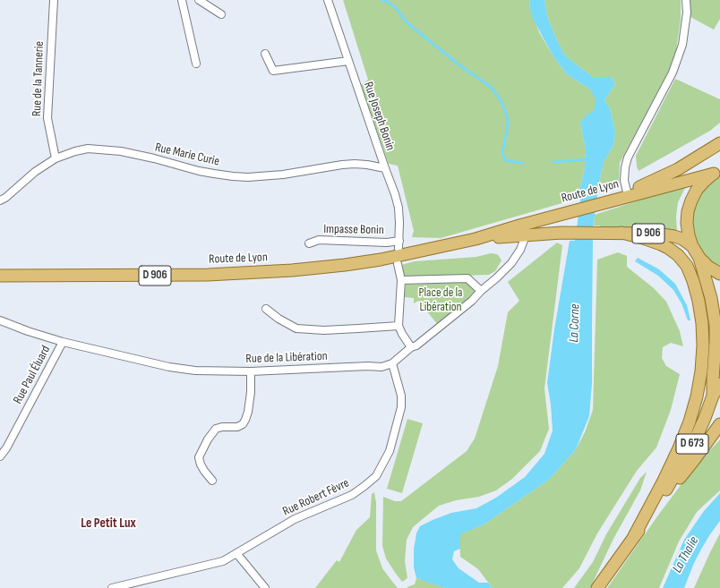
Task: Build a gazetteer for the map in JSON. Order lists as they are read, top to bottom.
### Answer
{
  "streets": {
    "main road": ["Route de Lyon", "D 906", "D 673"],
    "street": [
      "Rue de la Tannerie",
      "Rue Joseph Bonin",
      "Rue Marie Curie",
      "Impasse Bonin",
      "Rue de la Libération",
      "Rue Paul Éluard",
      "Rue Robert Fèvre"
    ]
  },
  "crossings": [
    ["Rue de la Tannerie", "Rue Marie Curie"],
    ["Rue Joseph Bonin", "Rue Marie Curie"],
    ["Rue Joseph Bonin", "Impasse Bonin"],
    ["Route de Lyon", "Rue de la Libération"],
    ["Rue de la Libération", "Rue Paul Éluard"],
    ["Rue de la Libération", "Rue Robert Fèvre"]
  ],
  "districts": ["Le Petit Lux"],
  "water": ["La Corne", "La Thalie"],
  "parks": ["Place de la Libération"]
}
